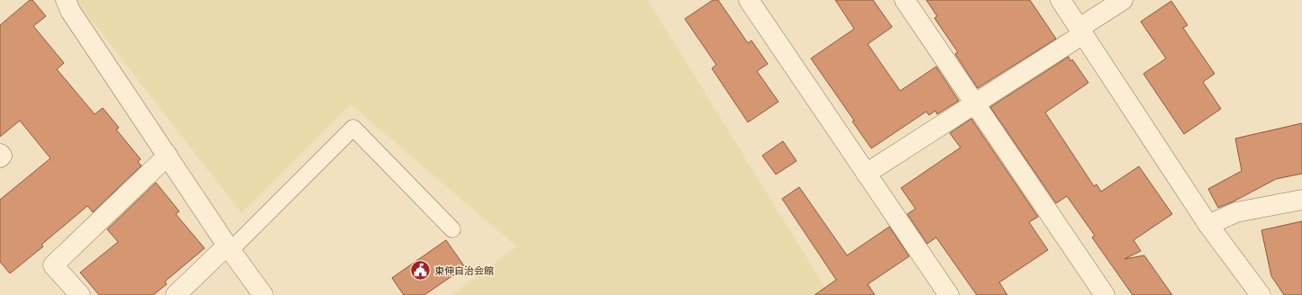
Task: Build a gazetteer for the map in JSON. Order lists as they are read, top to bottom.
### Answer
{
  "places": {
    "public building": ["東伸自治会館"]
  }
}
